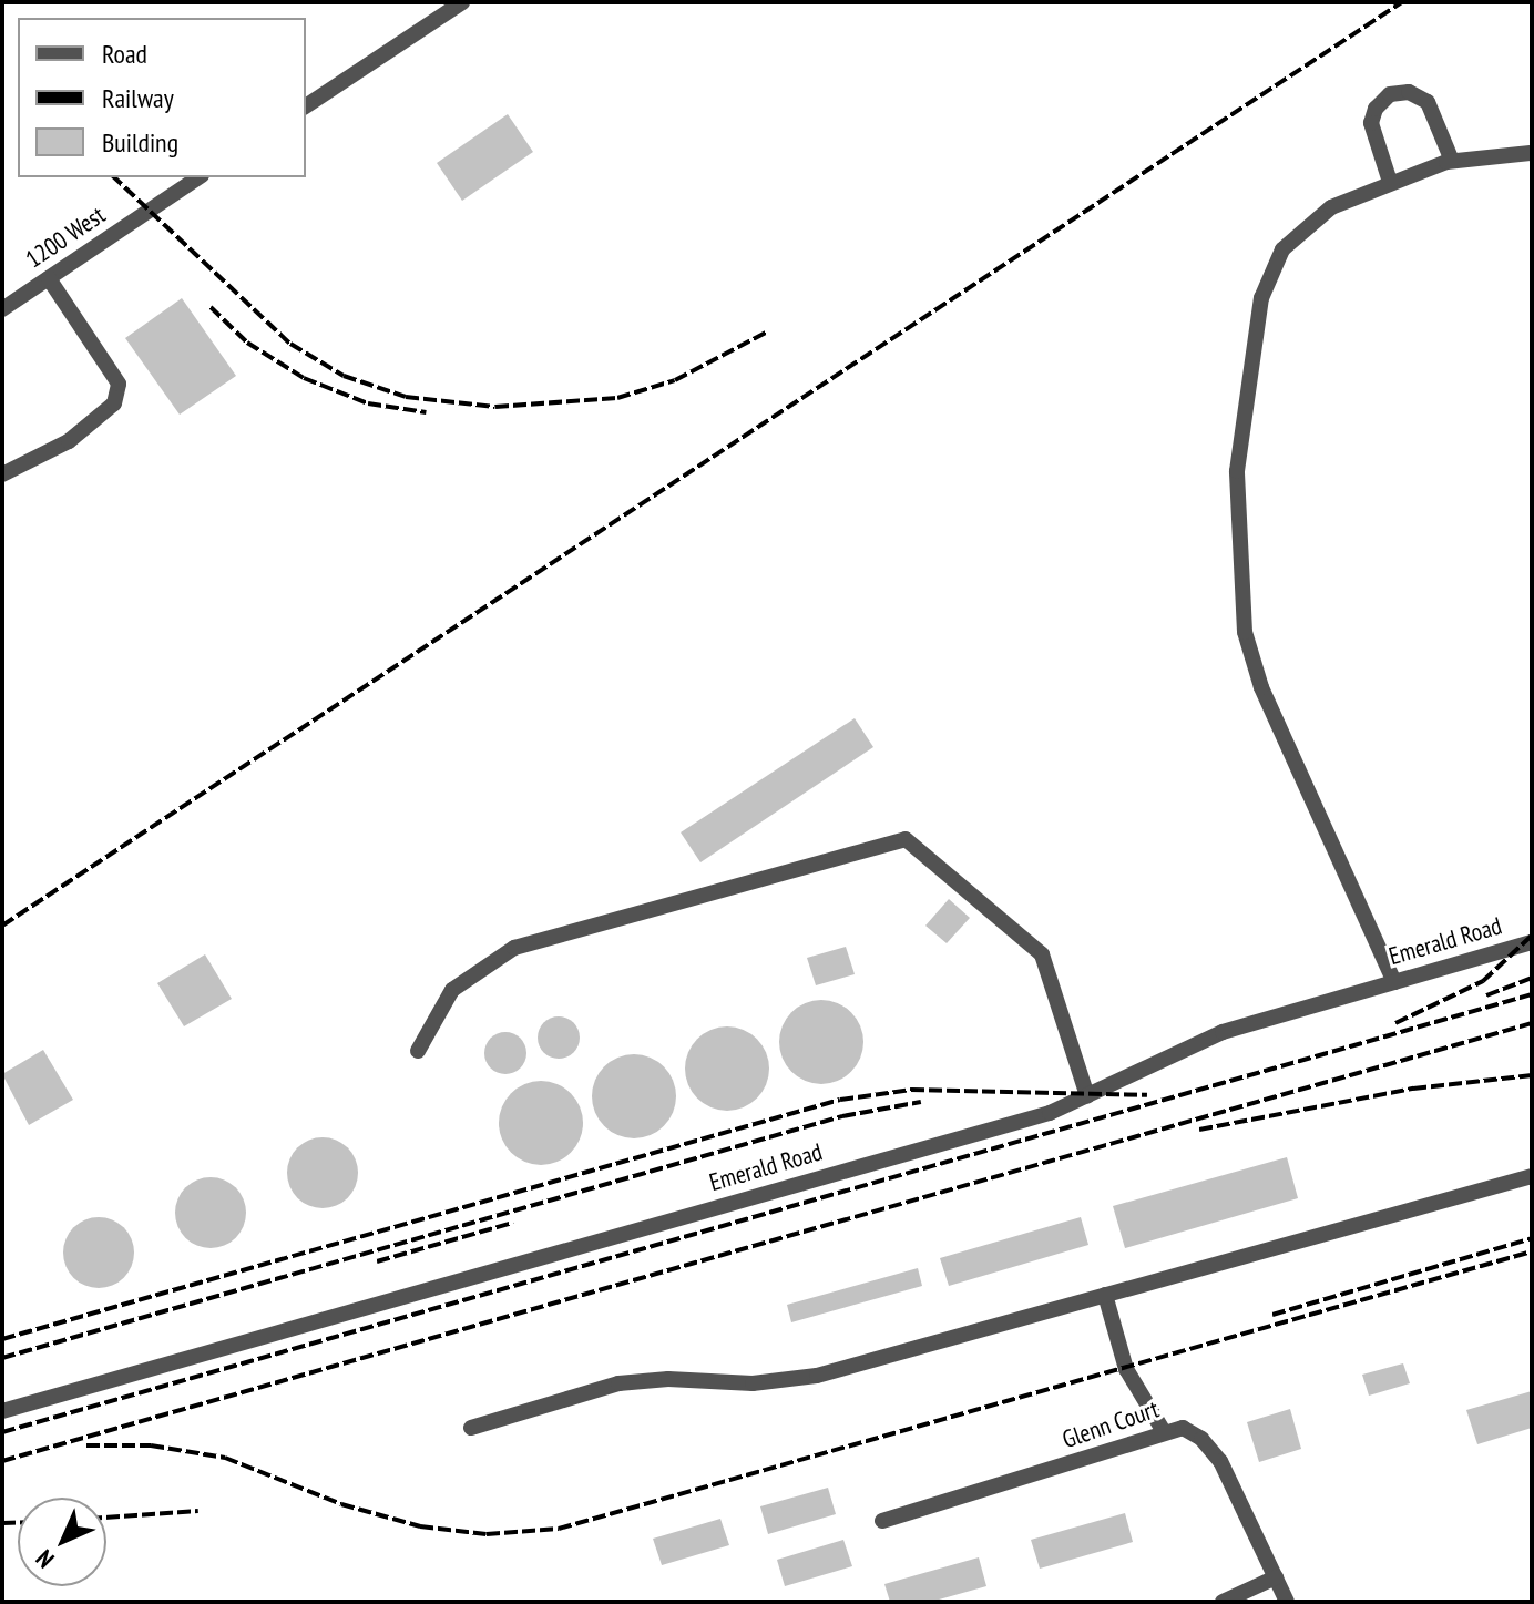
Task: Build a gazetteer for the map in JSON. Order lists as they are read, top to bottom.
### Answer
{
  "streets": {
    "street": ["1200 West", "Emerald Road", "Glenn Court"]
  },
  "legend": ["Road", "Railway", "Building"],
  "north": "bottom left"
}
